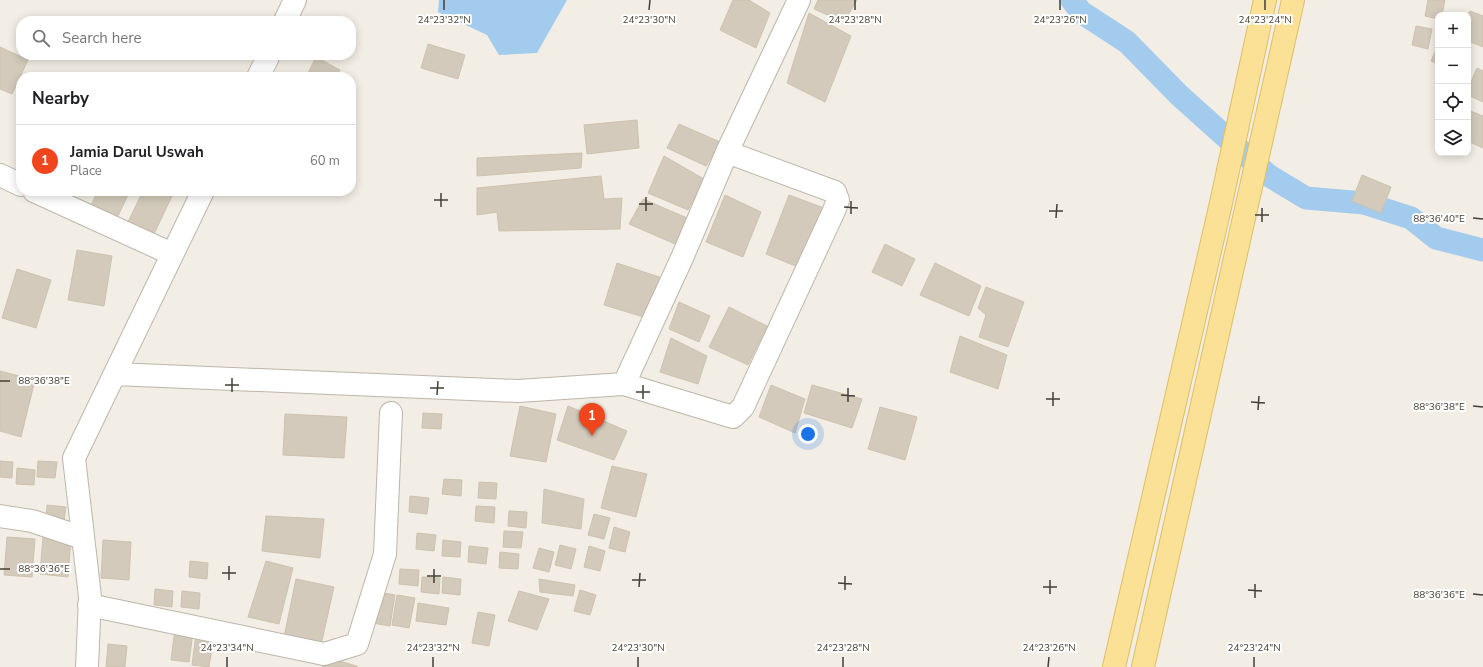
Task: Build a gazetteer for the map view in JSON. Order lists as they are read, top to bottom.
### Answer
{
  "page": {
    "map_buttons": ["+", "−"],
    "search": "Search here",
    "heading": "Nearby",
    "list": [
      {
        "mark": "1",
        "name": "Jamia Darul Uswah",
        "note": "Place",
        "value": "60 m"
      }
    ],
    "pins": "1"
  },
  "coordinates": [
    "24°23'32\"N",
    "24°23'30\"N",
    "24°23'28\"N",
    "24°23'26\"N",
    "24°23'24\"N",
    "88°36'40\"E",
    "88°36'38\"E",
    "88°36'36\"E",
    "24°23'34\"N"
  ]
}
